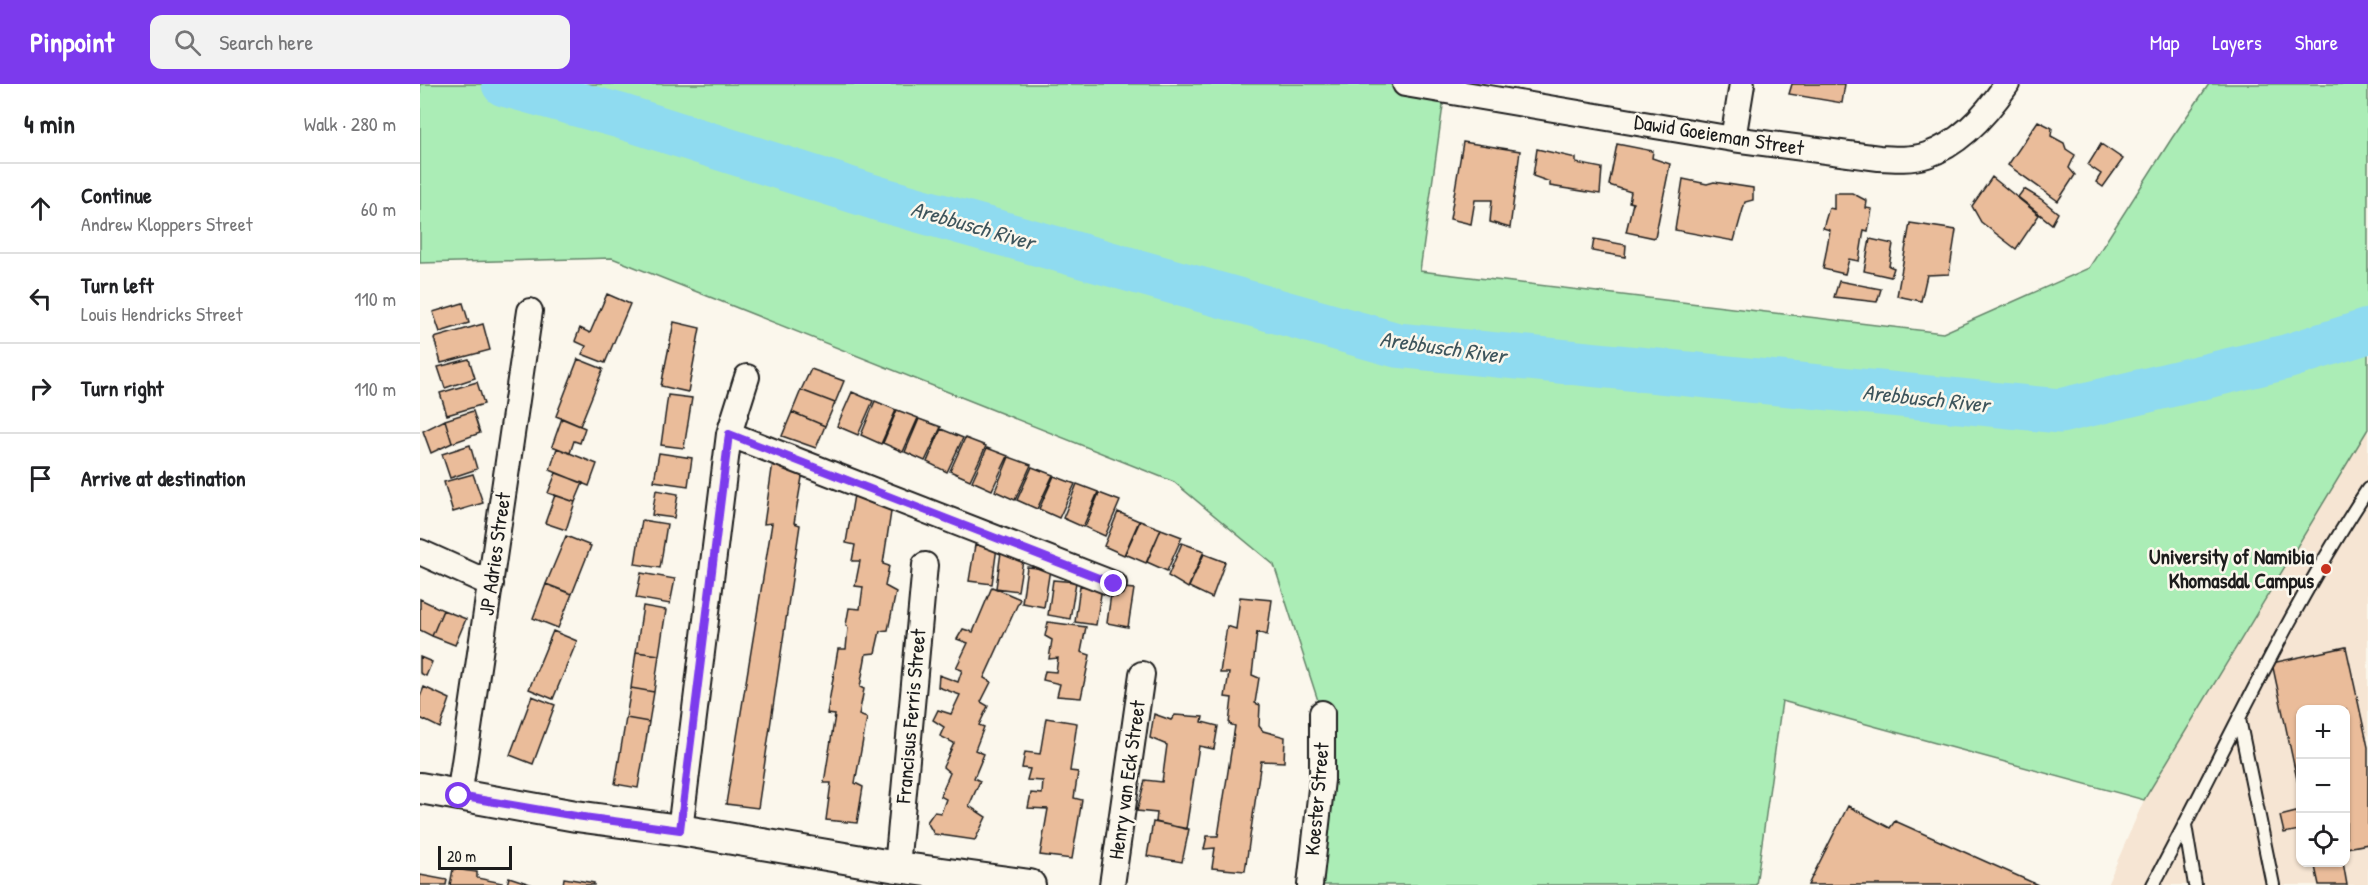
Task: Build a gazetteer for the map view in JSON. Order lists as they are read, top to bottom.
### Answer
{
  "streets": {
    "street": [
      "Dawid Goeieman Street",
      "JP Adries Street",
      "Francisus Ferris Street",
      "Henry van Eck Street",
      "Koester Street"
    ]
  },
  "water": ["Arebbusch River"],
  "places": ["University of Namibia Khomasdal Campus"],
  "scale_bar": "20 m",
  "page": {
    "header": "Pinpoint",
    "search": "Search here",
    "nav": ["Map", "Layers", "Share"],
    "heading": ["4 min", "Walk · 280 m"],
    "list": [
      ["Continue", "Andrew Kloppers Street", "60 m"],
      ["Turn left", "Louis Hendricks Street", "110 m"],
      ["Turn right", "110 m"],
      "Arrive at destination"
    ],
    "map_buttons": ["+", "−"],
    "scale": "20 m"
  }
}
